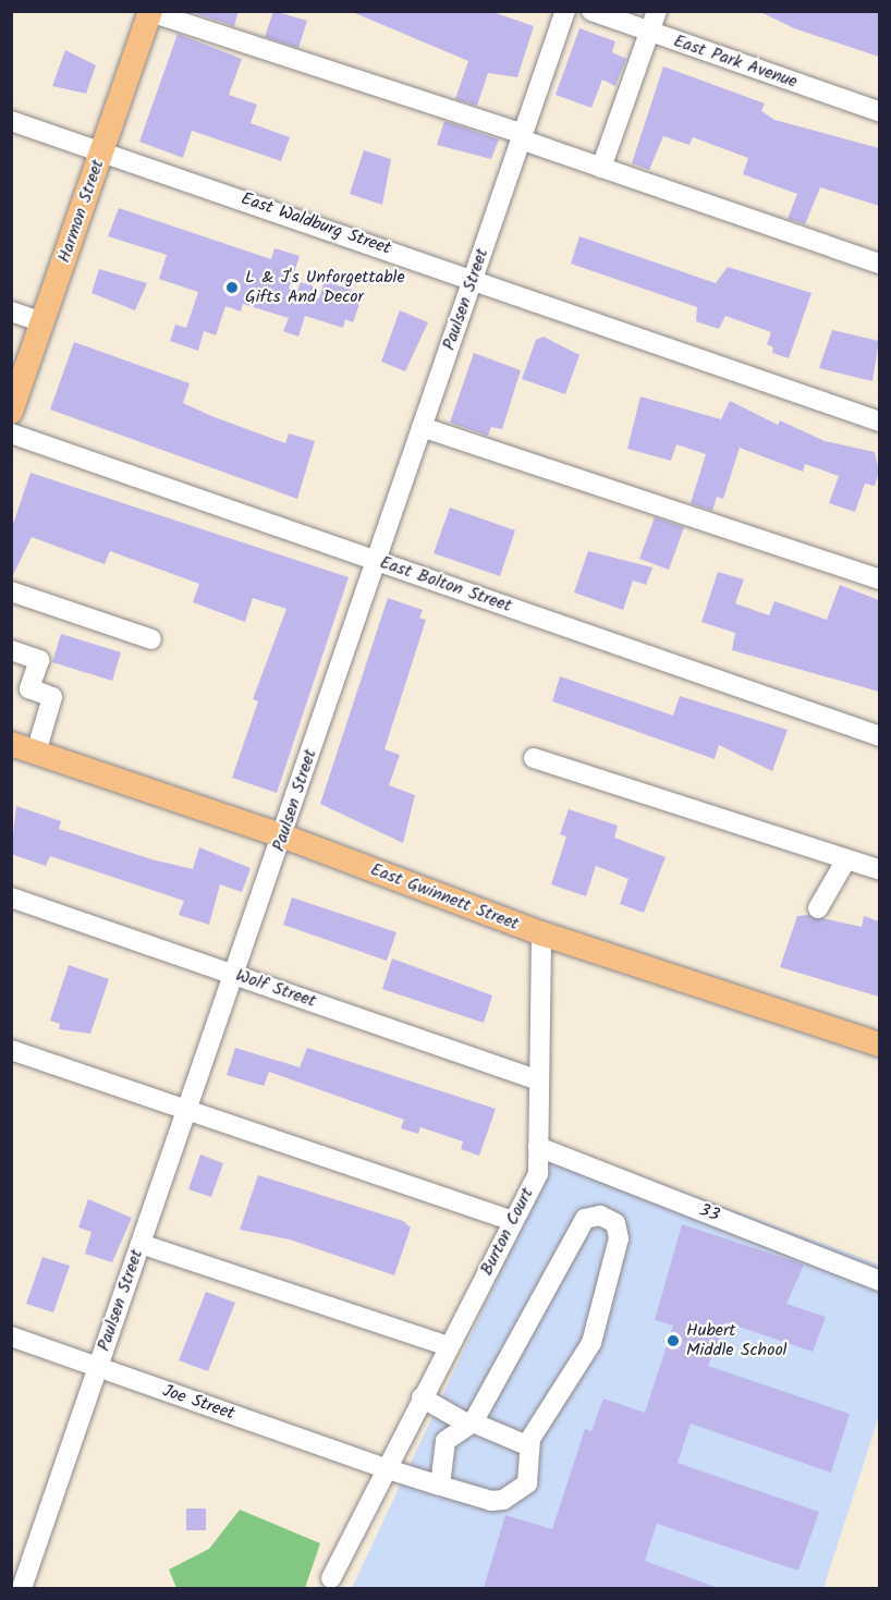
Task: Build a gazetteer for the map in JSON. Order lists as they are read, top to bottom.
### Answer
{
  "streets": {
    "main road": ["Harmon Street", "East Gwinnett Street"],
    "street": [
      "East Park Avenue",
      "East Waldburg Street",
      "Paulsen Street",
      "East Bolton Street",
      "Wolf Street",
      "33",
      "Burton Court",
      "Joe Street"
    ]
  },
  "crossings": [
    ["Harmon Street", "East Waldburg Street"],
    ["East Waldburg Street", "Paulsen Street"],
    ["Paulsen Street", "East Bolton Street"],
    ["Paulsen Street", "East Gwinnett Street"],
    ["Paulsen Street", "Wolf Street"],
    ["Paulsen Street", "Joe Street"],
    ["East Gwinnett Street", "Burton Court"],
    ["Wolf Street", "Burton Court"],
    ["33", "Burton Court"],
    ["Burton Court", "Joe Street"]
  ],
  "places": ["L & J's Unforgettable Gifts And Decor", "Hubert Middle School"]
}
